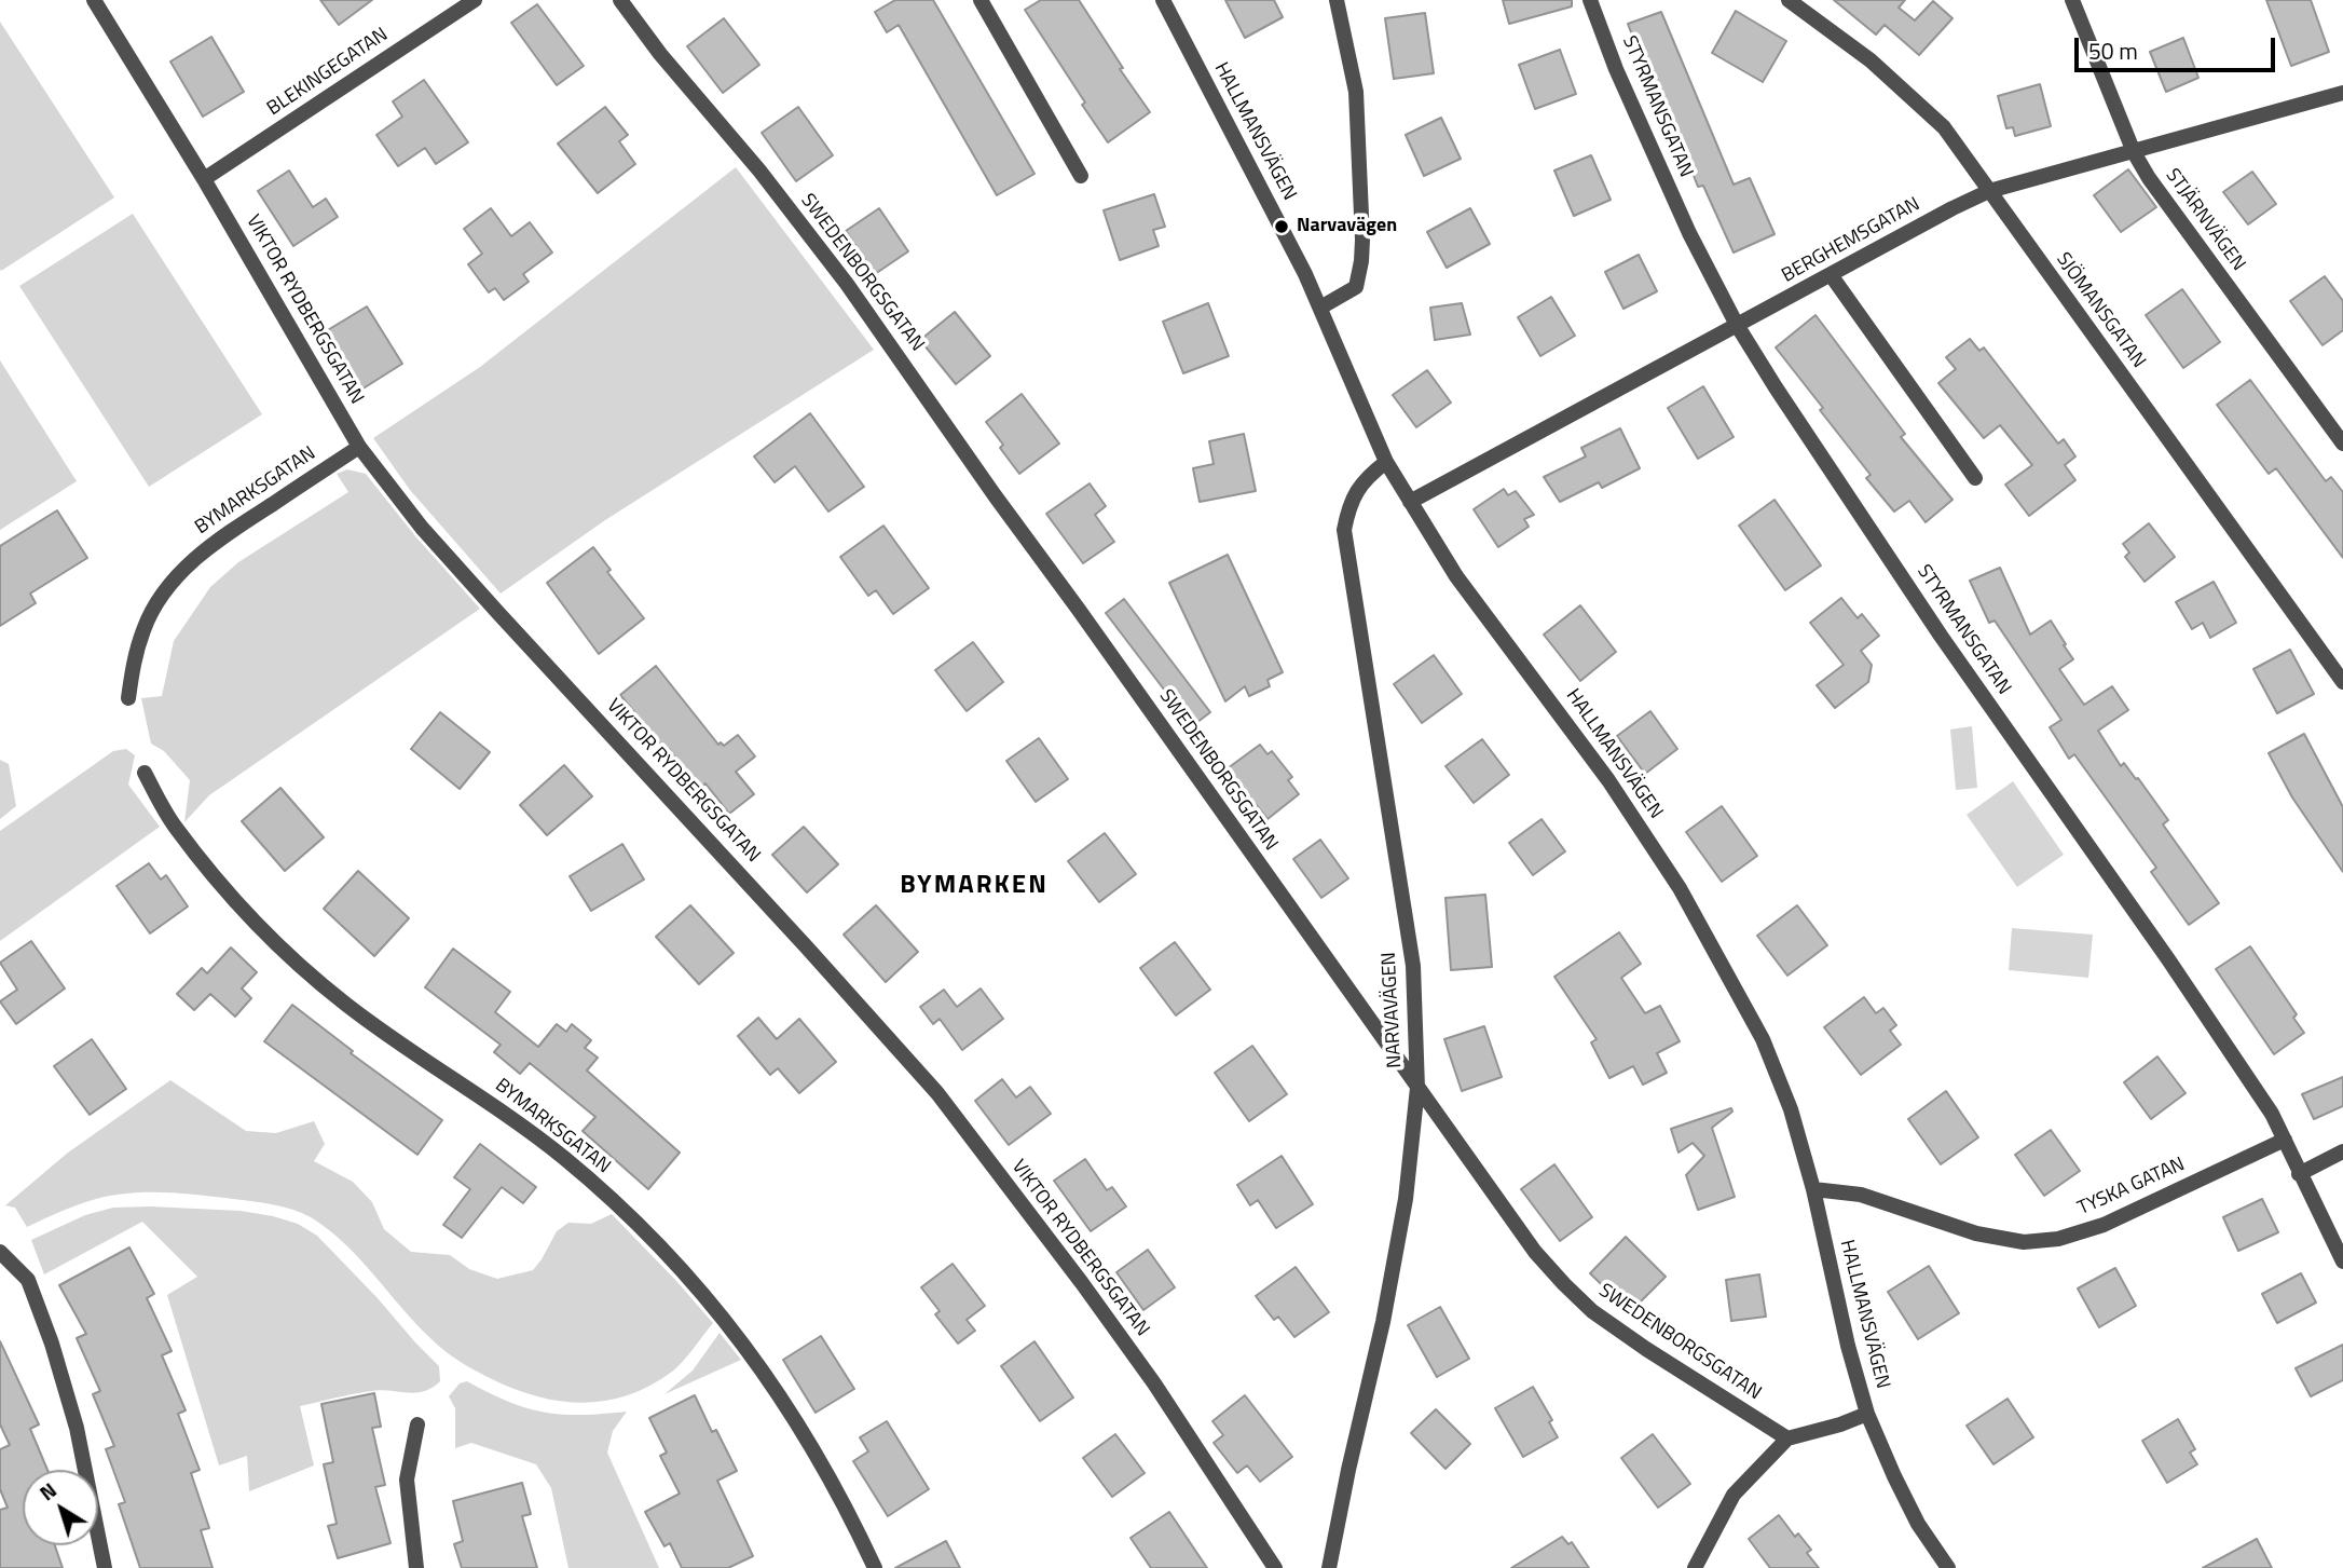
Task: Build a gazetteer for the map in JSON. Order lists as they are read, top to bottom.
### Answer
{
  "streets": {
    "street": [
      "BLEKINGEGATAN",
      "STYRMANSGATAN",
      "HALLMANSVÄGEN",
      "STJÄRNVÄGEN",
      "BERGHEMSGATAN",
      "SWEDENBORGSGATAN",
      "VIKTOR RYDBERGSGATAN",
      "SJÖMANSGATAN",
      "BYMARKSGATAN",
      "NARVAVÄGEN",
      "TYSKA GATAN"
    ]
  },
  "crossings": [
    ["BLEKINGEGATAN", "VIKTOR RYDBERGSGATAN"],
    ["STYRMANSGATAN", "BERGHEMSGATAN"],
    ["STYRMANSGATAN", "TYSKA GATAN"],
    ["HALLMANSVÄGEN", "BERGHEMSGATAN"],
    ["HALLMANSVÄGEN", "NARVAVÄGEN"],
    ["HALLMANSVÄGEN", "TYSKA GATAN"],
    ["STJÄRNVÄGEN", "BERGHEMSGATAN"],
    ["BERGHEMSGATAN", "SJÖMANSGATAN"],
    ["SWEDENBORGSGATAN", "NARVAVÄGEN"],
    ["VIKTOR RYDBERGSGATAN", "BYMARKSGATAN"]
  ],
  "districts": ["BYMARKEN"],
  "places": ["Narvavägen"],
  "scale_bar": "50 m",
  "north": "top left"
}
